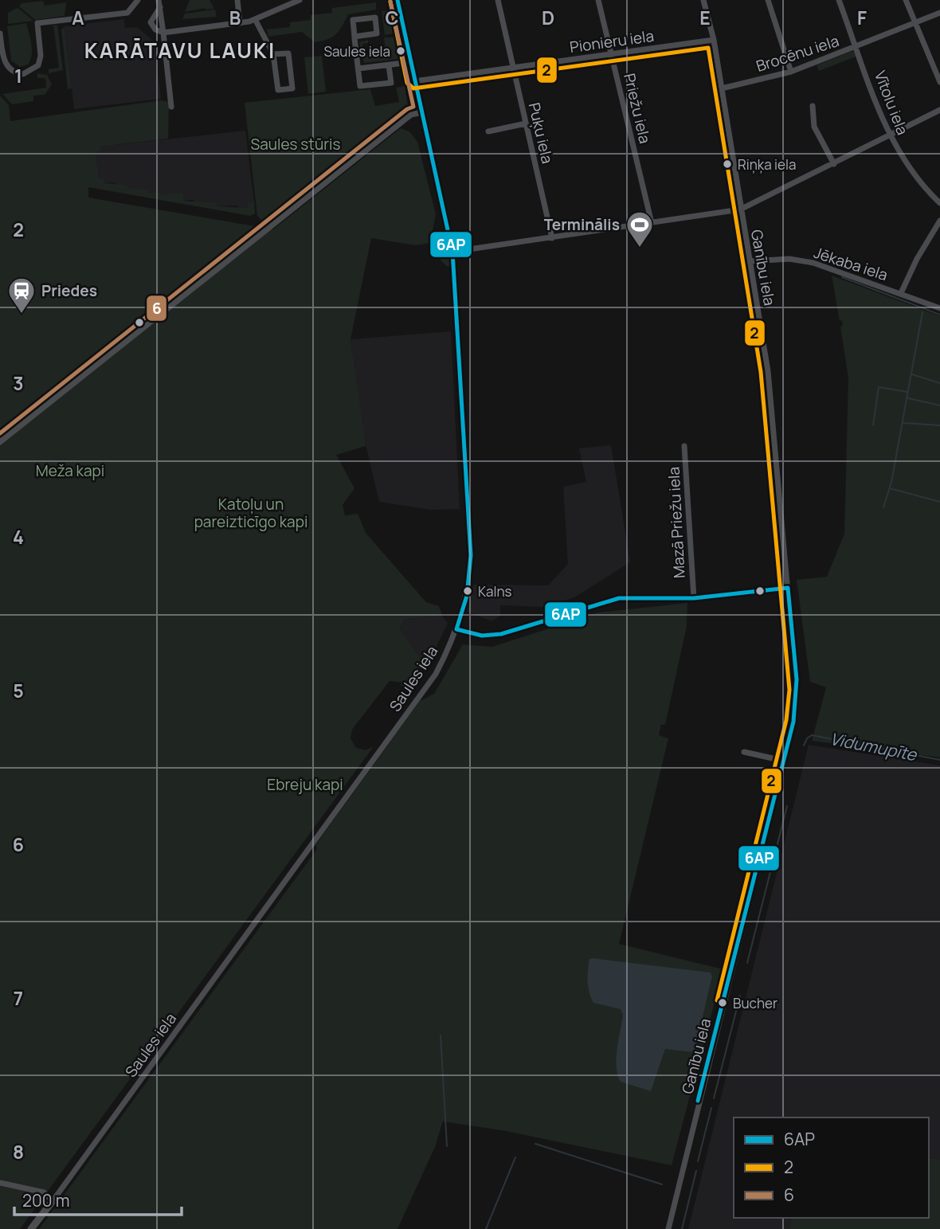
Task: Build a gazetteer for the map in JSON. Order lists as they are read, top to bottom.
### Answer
{
  "streets": {
    "street": [
      "Pionieru iela",
      "Brocēnu iela",
      "Vītolu iela",
      "Priežu iela",
      "Puķu iela",
      "Jēkaba iela",
      "Ganību iela",
      "Mazā Priežu iela",
      "Saules iela"
    ]
  },
  "crossings": [
    ["Pionieru iela", "Priežu iela"],
    ["Pionieru iela", "Puķu iela"],
    ["Pionieru iela", "Ganību iela"],
    ["Pionieru iela", "Saules iela"],
    ["Brocēnu iela", "Vītolu iela"],
    ["Brocēnu iela", "Ganību iela"],
    ["Jēkaba iela", "Ganību iela"]
  ],
  "districts": ["KARĀTAVU LAUKI"],
  "water": ["Vidumupīte"],
  "parks": [
    "Saules stūris",
    "Meža kapi",
    "Katoļu un pareizticīgo kapi",
    "Ebreju kapi"
  ],
  "places": {
    "other": [
      "Saules iela",
      "Riņķa iela",
      "Kalns",
      "Bucher"
    ],
    "sports": ["Terminālis"],
    "station": ["Priedes"]
  },
  "lines": ["transit line 6AP", "transit line 2", "transit line 6"],
  "legend": ["6AP", "2", "6"],
  "scale_bar": "200 m",
  "grid": {
    "columns": [
      "A",
      "B",
      "C",
      "D",
      "E",
      "F"
    ],
    "rows": [
      "1",
      "2",
      "3",
      "4",
      "5",
      "6",
      "7",
      "8"
    ]
  }
}
